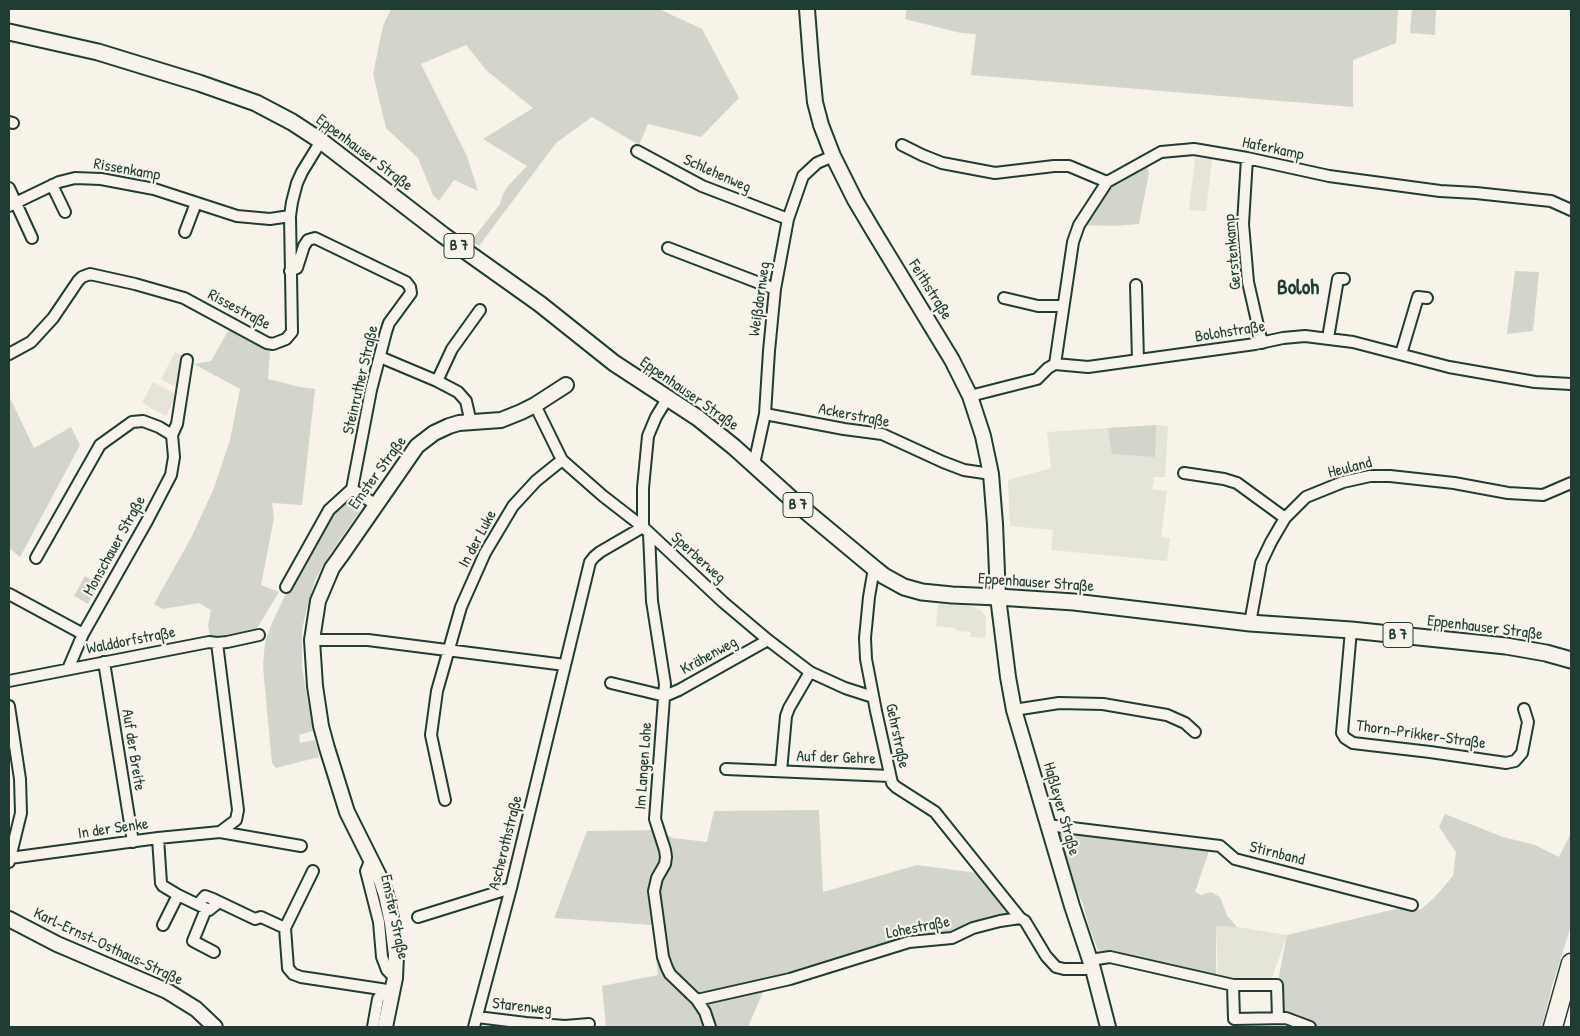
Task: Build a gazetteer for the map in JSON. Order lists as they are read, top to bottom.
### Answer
{
  "streets": {
    "main road": [
      "Eppenhauser Straße",
      "B 7",
      "Feithstraße",
      "Emster Straße",
      "Haßleyer Straße",
      "Karl-Ernst-Osthaus-Straße"
    ],
    "street": [
      "Haferkamp",
      "Rissenkamp",
      "Schlehenweg",
      "Gerstenkamp",
      "Weißdornweg",
      "Rissestraße",
      "Bolohstraße",
      "Steinruther Straße",
      "Ackerstraße",
      "Heuland",
      "In der Luke",
      "Monschauer Straße",
      "Sperberweg",
      "Walddorfstraße",
      "Krähenweg",
      "Thorn-Prikker-Straße",
      "Gehrstraße",
      "Auf der Breite",
      "Auf der Gehre",
      "Im Langen Lohe",
      "In der Senke",
      "Ascherothstraße",
      "Stirnband",
      "Lohestraße",
      "Starenweg"
    ]
  },
  "crossings": [
    ["Haferkamp", "Gerstenkamp"],
    ["Haferkamp", "Bolohstraße"],
    ["Eppenhauser Straße", "Feithstraße"],
    ["Eppenhauser Straße", "Weißdornweg"],
    ["Eppenhauser Straße", "Rissestraße"],
    ["Eppenhauser Straße", "Heuland"],
    ["Eppenhauser Straße", "Thorn-Prikker-Straße"],
    ["Eppenhauser Straße", "Gehrstraße"],
    ["Eppenhauser Straße", "Haßleyer Straße"],
    ["Rissenkamp", "Rissestraße"],
    ["Schlehenweg", "Weißdornweg"],
    ["Gerstenkamp", "Bolohstraße"],
    ["Feithstraße", "Weißdornweg"],
    ["Feithstraße", "Ackerstraße"],
    ["Feithstraße", "Haßleyer Straße"],
    ["Weißdornweg", "Ackerstraße"],
    ["Rissestraße", "Steinruther Straße"],
    ["Emster Straße", "Sperberweg"],
    ["In der Luke", "Sperberweg"],
    ["Monschauer Straße", "Walddorfstraße"],
    ["Sperberweg", "Krähenweg"],
    ["Sperberweg", "Gehrstraße"],
    ["Sperberweg", "Auf der Gehre"],
    ["Sperberweg", "Im Langen Lohe"],
    ["Sperberweg", "Ascherothstraße"],
    ["Walddorfstraße", "Auf der Breite"],
    ["Krähenweg", "Im Langen Lohe"],
    ["Gehrstraße", "Auf der Gehre"],
    ["Gehrstraße", "Lohestraße"],
    ["Auf der Breite", "In der Senke"],
    ["Im Langen Lohe", "Ascherothstraße"],
    ["Im Langen Lohe", "Lohestraße"],
    ["Haßleyer Straße", "Stirnband"],
    ["Ascherothstraße", "Starenweg"]
  ],
  "districts": ["Boloh"]
}
